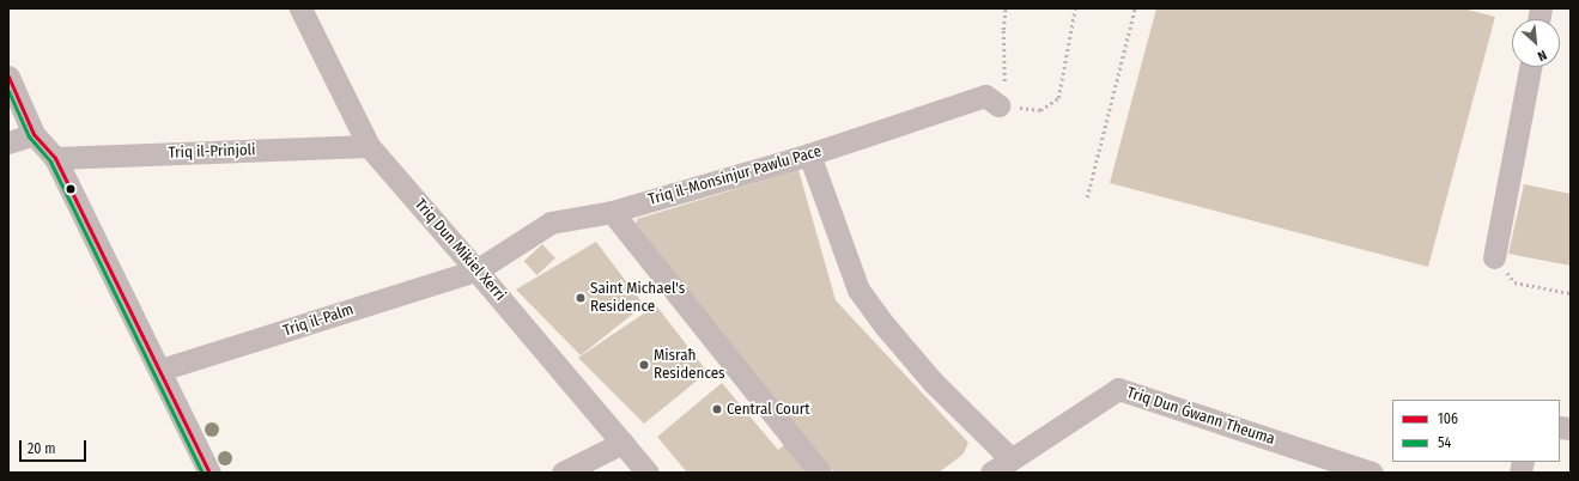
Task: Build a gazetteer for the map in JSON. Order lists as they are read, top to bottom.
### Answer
{
  "streets": {
    "street": [
      "Triq il-Prinjoli",
      "Triq il-Monsinjur Pawlu Pace",
      "Triq Dun Mikiel Xerri",
      "Triq il-Palm",
      "Triq Dun Ġwann Theuma"
    ]
  },
  "crossings": [
    ["Triq il-Prinjoli", "Triq Dun Mikiel Xerri"],
    ["Triq il-Monsinjur Pawlu Pace", "Triq Dun Mikiel Xerri"],
    ["Triq il-Monsinjur Pawlu Pace", "Triq il-Palm"],
    ["Triq Dun Mikiel Xerri", "Triq il-Palm"]
  ],
  "places": ["Saint Michael's Residence", "Misraħ Residences", "Central Court"],
  "lines": ["transit line 106", "transit line 54"],
  "legend": ["106", "54"],
  "scale_bar": "20 m",
  "north": "bottom right"
}
